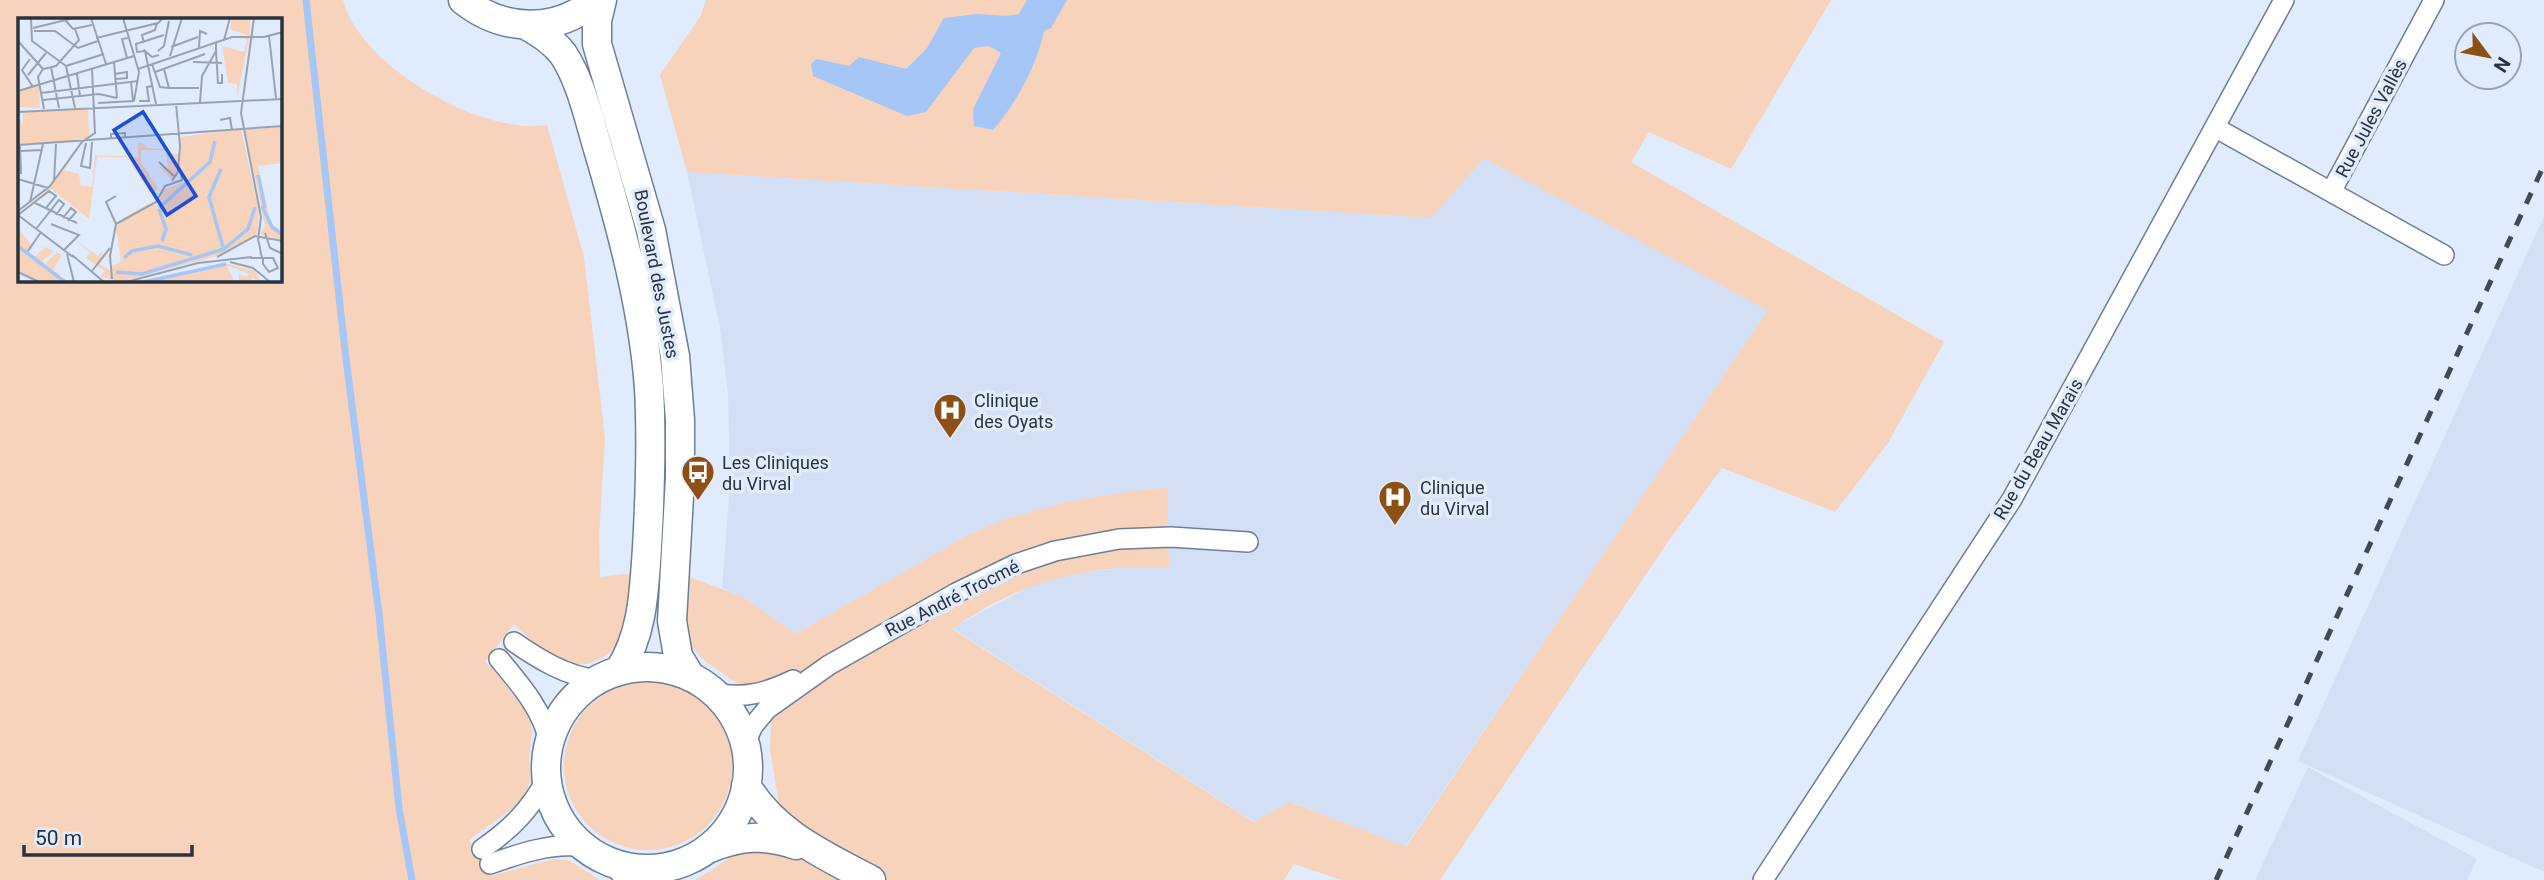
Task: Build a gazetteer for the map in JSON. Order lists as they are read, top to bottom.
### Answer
{
  "streets": {
    "street": [
      "Rue Jules Vallès",
      "Boulevard des Justes",
      "Rue du Beau Marais",
      "Rue André Trocmé"
    ]
  },
  "crossings": [
    ["Rue Jules Vallès", "Rue du Beau Marais"],
    ["Boulevard des Justes", "Rue André Trocmé"]
  ],
  "places": {
    "hospital": ["Clinique des Oyats", "Clinique du Virval"],
    "bus stop": ["Les Cliniques du Virval"]
  },
  "scale_bar": "50 m",
  "north": "bottom right"
}
